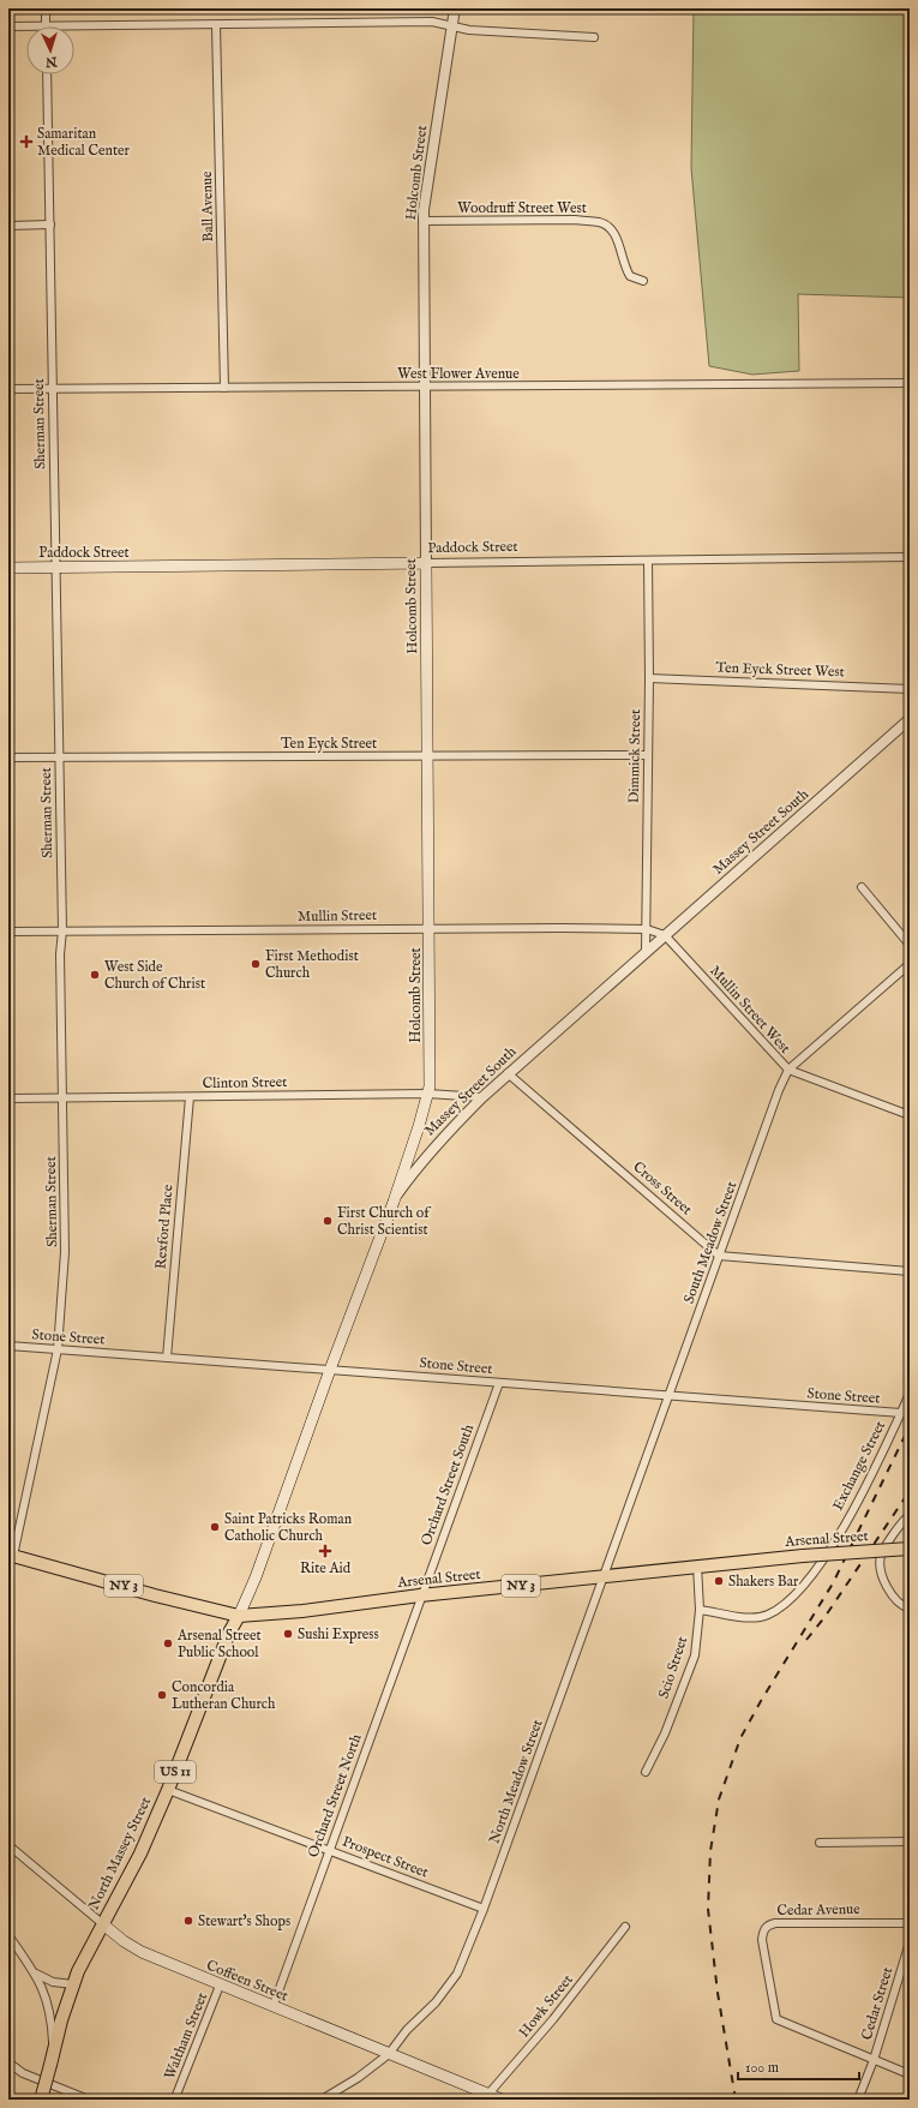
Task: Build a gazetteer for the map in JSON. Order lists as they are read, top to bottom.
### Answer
{
  "streets": {
    "main road": [
      "Holcomb Street",
      "Paddock Street",
      "Massey Street South",
      "Arsenal Street",
      "NY 3",
      "US 11",
      "North Massey Street",
      "Coffeen Street"
    ],
    "street": [
      "Ball Avenue",
      "Woodruff Street West",
      "West Flower Avenue",
      "Sherman Street",
      "Ten Eyck Street West",
      "Ten Eyck Street",
      "Dimmick Street",
      "Mullin Street",
      "Mullin Street West",
      "Clinton Street",
      "Cross Street",
      "Rexford Place",
      "South Meadow Street",
      "Stone Street",
      "Exchange Street",
      "Orchard Street South",
      "Scio Street",
      "North Meadow Street",
      "Orchard Street North",
      "Prospect Street",
      "Cedar Avenue",
      "Cedar Street",
      "Howk Street",
      "Waltham Street"
    ]
  },
  "crossings": [
    ["Holcomb Street", "Woodruff Street West"],
    ["Holcomb Street", "West Flower Avenue"],
    ["Holcomb Street", "Paddock Street"],
    ["Holcomb Street", "Ten Eyck Street"],
    ["Holcomb Street", "Massey Street South"],
    ["Holcomb Street", "Mullin Street"],
    ["Holcomb Street", "Clinton Street"],
    ["Ball Avenue", "West Flower Avenue"],
    ["West Flower Avenue", "Sherman Street"],
    ["Sherman Street", "Paddock Street"],
    ["Sherman Street", "Ten Eyck Street"],
    ["Sherman Street", "Mullin Street"],
    ["Sherman Street", "Clinton Street"],
    ["Sherman Street", "Stone Street"],
    ["Sherman Street", "Arsenal Street"],
    ["Paddock Street", "Dimmick Street"],
    ["Ten Eyck Street West", "Dimmick Street"],
    ["Ten Eyck Street", "Dimmick Street"],
    ["Dimmick Street", "Massey Street South"],
    ["Dimmick Street", "Mullin Street"],
    ["Massey Street South", "Mullin Street"],
    ["Massey Street South", "Mullin Street West"],
    ["Massey Street South", "Clinton Street"],
    ["Massey Street South", "Cross Street"],
    ["Massey Street South", "Stone Street"],
    ["Massey Street South", "Arsenal Street"],
    ["Massey Street South", "North Massey Street"],
    ["Mullin Street", "Mullin Street West"],
    ["Mullin Street West", "South Meadow Street"],
    ["Clinton Street", "Rexford Place"],
    ["Cross Street", "South Meadow Street"],
    ["Rexford Place", "Stone Street"],
    ["South Meadow Street", "Stone Street"],
    ["South Meadow Street", "Arsenal Street"],
    ["South Meadow Street", "North Meadow Street"],
    ["Stone Street", "Exchange Street"],
    ["Stone Street", "Orchard Street South"],
    ["Exchange Street", "Scio Street"],
    ["Orchard Street South", "Arsenal Street"],
    ["Orchard Street South", "Orchard Street North"],
    ["Arsenal Street", "Scio Street"],
    ["Arsenal Street", "North Meadow Street"],
    ["Arsenal Street", "Orchard Street North"],
    ["Arsenal Street", "North Massey Street"],
    ["US 11", "North Massey Street"],
    ["North Meadow Street", "Prospect Street"],
    ["North Meadow Street", "Coffeen Street"],
    ["Orchard Street North", "Prospect Street"],
    ["Orchard Street North", "Coffeen Street"],
    ["North Massey Street", "Prospect Street"],
    ["North Massey Street", "Coffeen Street"],
    ["Cedar Avenue", "Cedar Street"],
    ["Coffeen Street", "Howk Street"],
    ["Coffeen Street", "Waltham Street"]
  ],
  "places": {
    "health": ["Samaritan Medical Center", "Rite Aid"],
    "other": [
      "First Methodist Church",
      "West Side Church of Christ",
      "First Church of Christ Scientist",
      "Saint Patricks Roman Catholic Church",
      "Shakers Bar",
      "Sushi Express",
      "Arsenal Street Public School",
      "Concordia Lutheran Church",
      "Stewart's Shops"
    ]
  },
  "scale_bar": "100 m",
  "north": "bottom"
}
